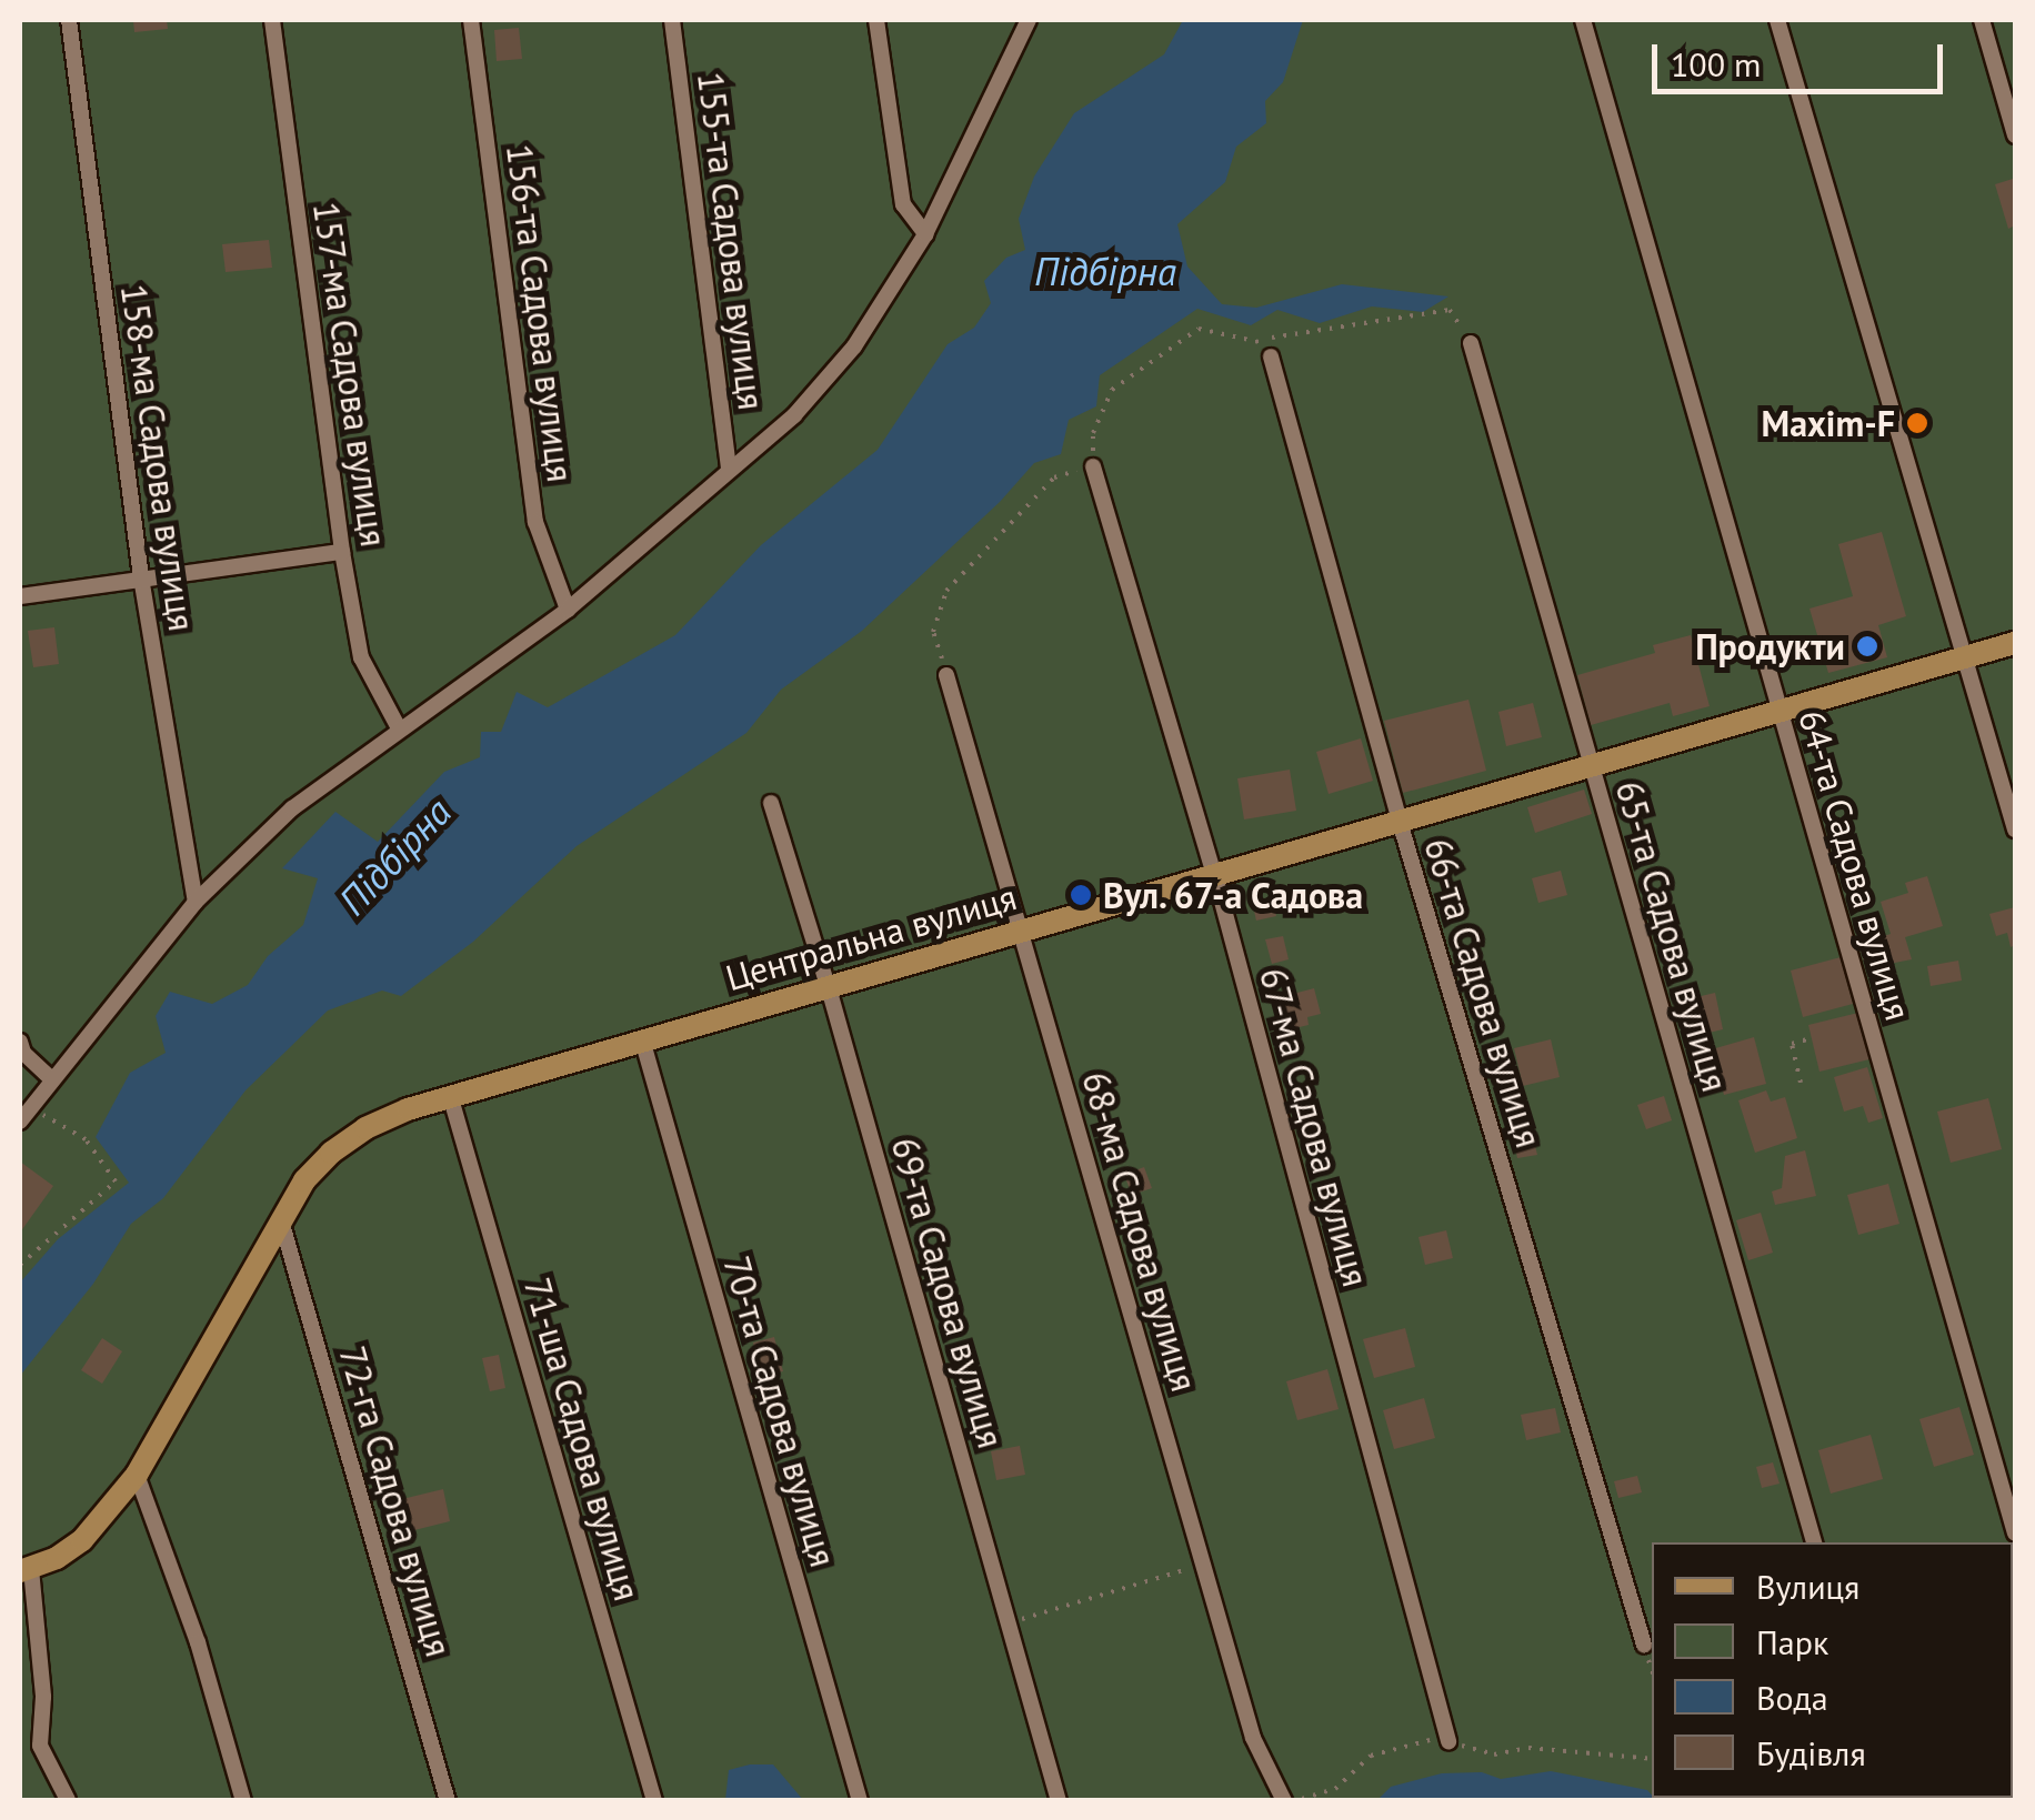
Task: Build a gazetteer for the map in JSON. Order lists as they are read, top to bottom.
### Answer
{
  "streets": {
    "street": [
      "155-та Садова вулиця",
      "156-та Садова вулиця",
      "157-ма Садова вулиця",
      "158-ма Садова вулиця",
      "64-та Садова вулиця",
      "65-та Садова вулиця",
      "Центральна вулиця",
      "66-та Садова вулиця",
      "67-ма Садова вулиця",
      "68-ма Садова вулиця",
      "69-та Садова вулиця",
      "70-та Садова вулиця",
      "71-ша Садова вулиця",
      "72-га Садова вулиця"
    ]
  },
  "crossings": [
    ["64-та Садова вулиця", "Центральна вулиця"],
    ["65-та Садова вулиця", "Центральна вулиця"],
    ["Центральна вулиця", "66-та Садова вулиця"],
    ["Центральна вулиця", "67-ма Садова вулиця"],
    ["Центральна вулиця", "68-ма Садова вулиця"],
    ["Центральна вулиця", "69-та Садова вулиця"],
    ["Центральна вулиця", "70-та Садова вулиця"],
    ["Центральна вулиця", "71-ша Садова вулиця"],
    ["Центральна вулиця", "72-га Садова вулиця"]
  ],
  "water": ["Підбірна"],
  "places": ["Maxim-F", "Продукти", "Вул. 67-а Садова"],
  "legend": [
    "Вулиця",
    "Парк",
    "Вода",
    "Будівля"
  ],
  "scale_bar": "100 m"
}
